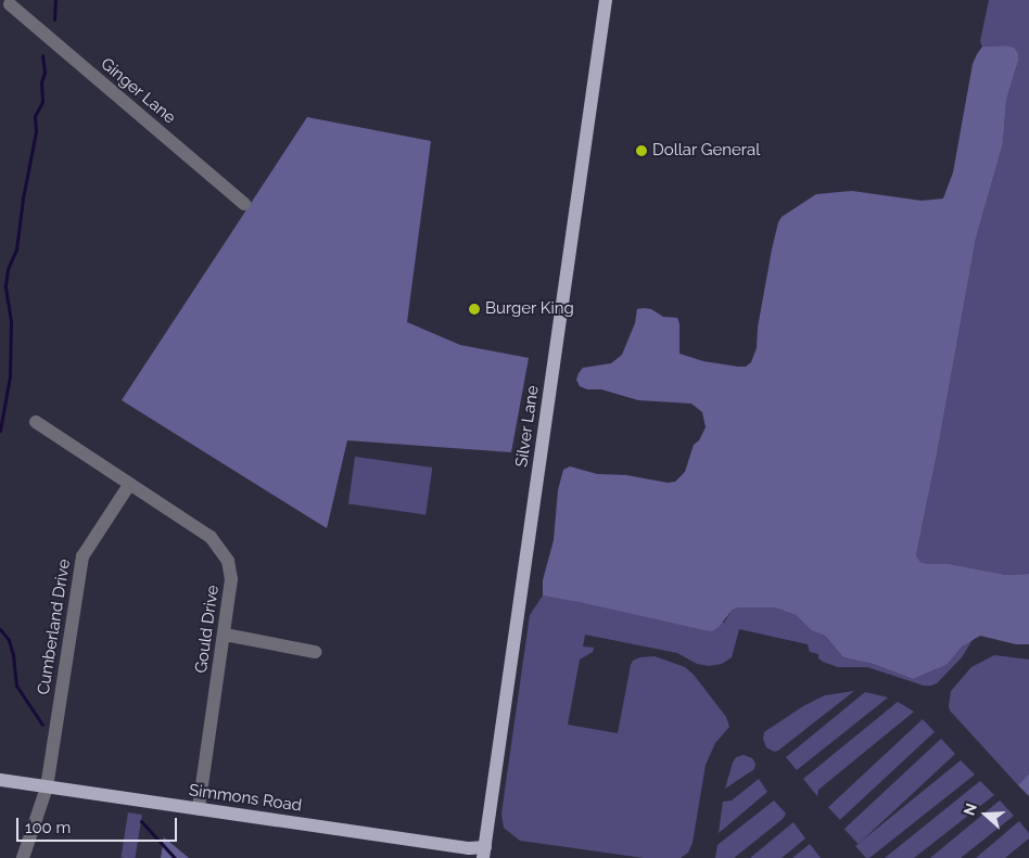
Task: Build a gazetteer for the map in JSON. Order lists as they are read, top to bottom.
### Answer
{
  "streets": {
    "main road": ["Silver Lane", "Simmons Road"],
    "street": ["Ginger Lane", "Cumberland Drive", "Gould Drive"]
  },
  "crossings": [
    ["Silver Lane", "Simmons Road"],
    ["Cumberland Drive", "Gould Drive"],
    ["Cumberland Drive", "Simmons Road"],
    ["Gould Drive", "Simmons Road"]
  ],
  "places": ["Dollar General", "Burger King"],
  "scale_bar": "100 m",
  "north": "left"
}
